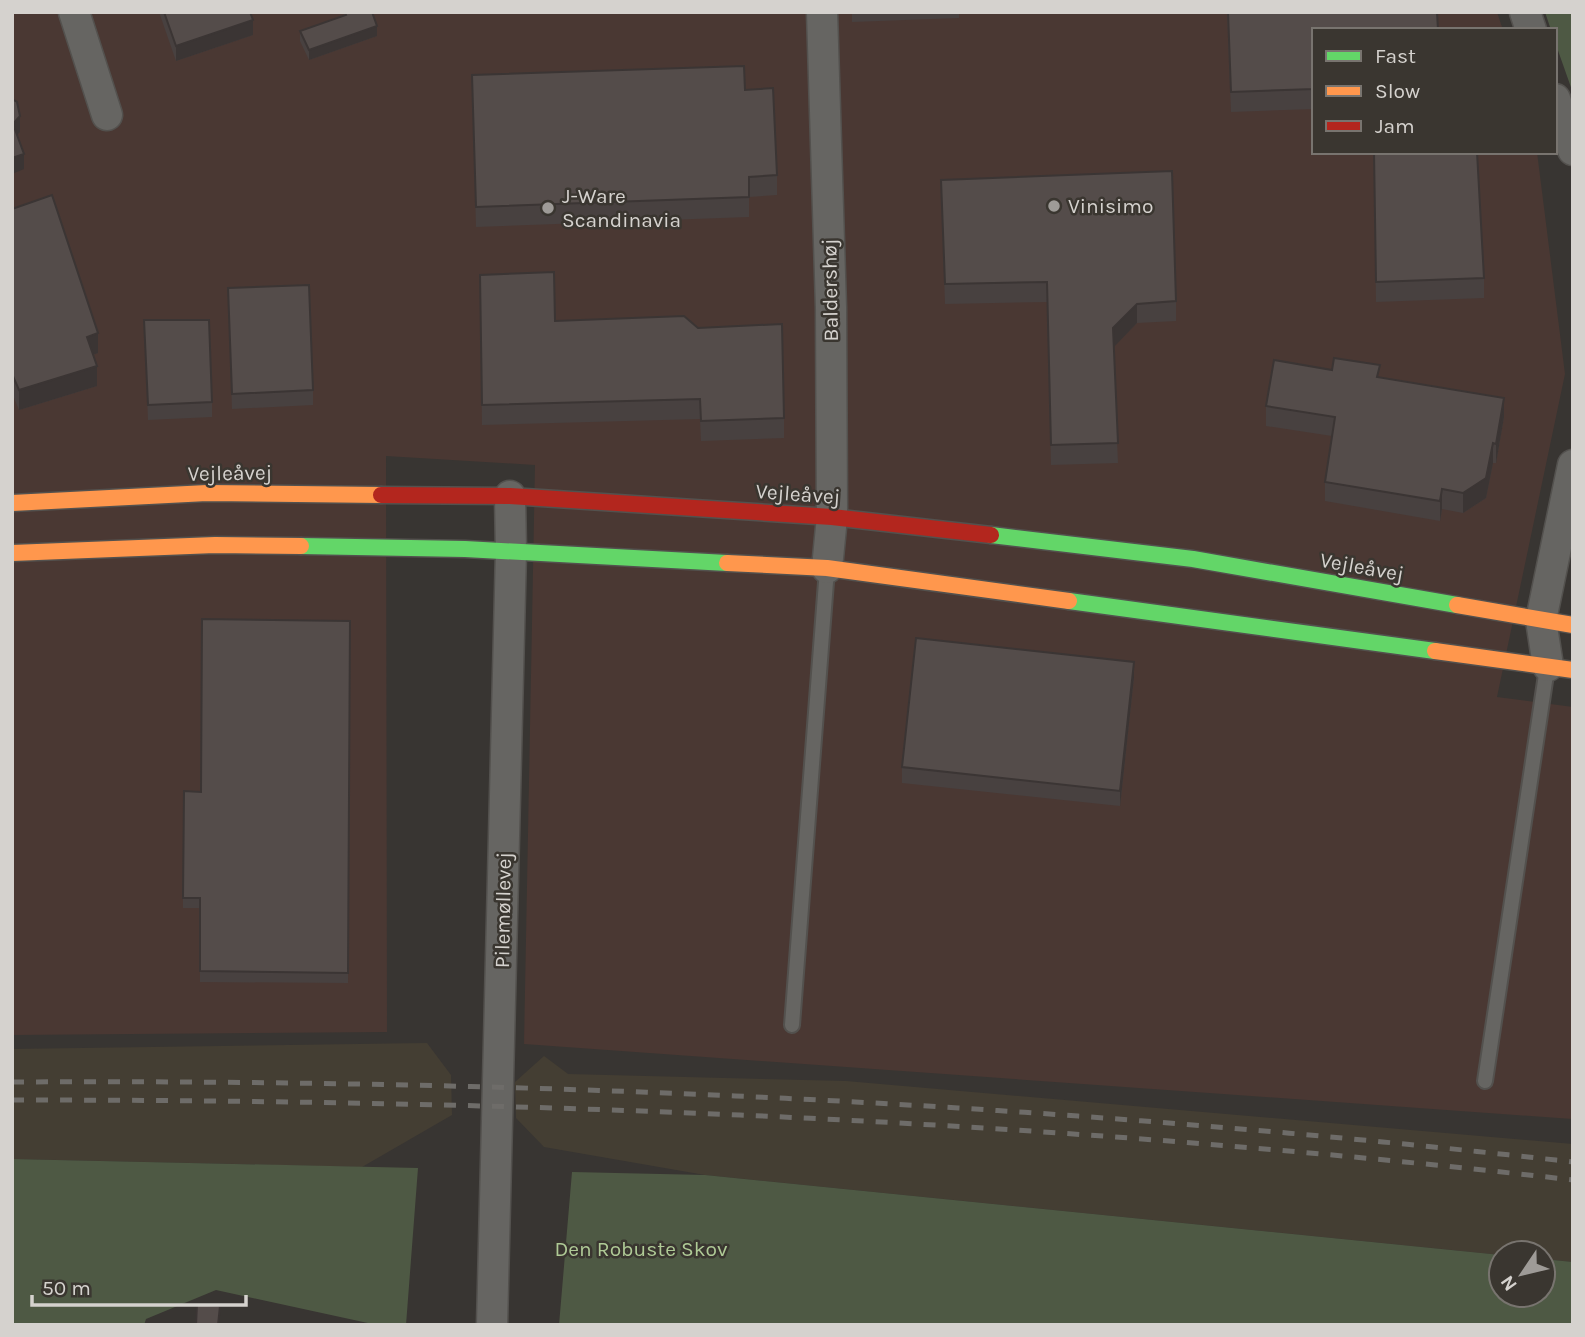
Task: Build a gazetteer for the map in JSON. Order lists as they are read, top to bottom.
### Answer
{
  "streets": {
    "street": ["Baldershøj", "Vejleåvej", "Pilemøllevej"]
  },
  "crossings": [
    ["Baldershøj", "Vejleåvej"],
    ["Vejleåvej", "Pilemøllevej"]
  ],
  "parks": ["Den Robuste Skov"],
  "places": ["Vinisimo", "J-Ware Scandinavia"],
  "legend": ["Fast", "Slow", "Jam"],
  "scale_bar": "50 m",
  "north": "bottom left"
}
